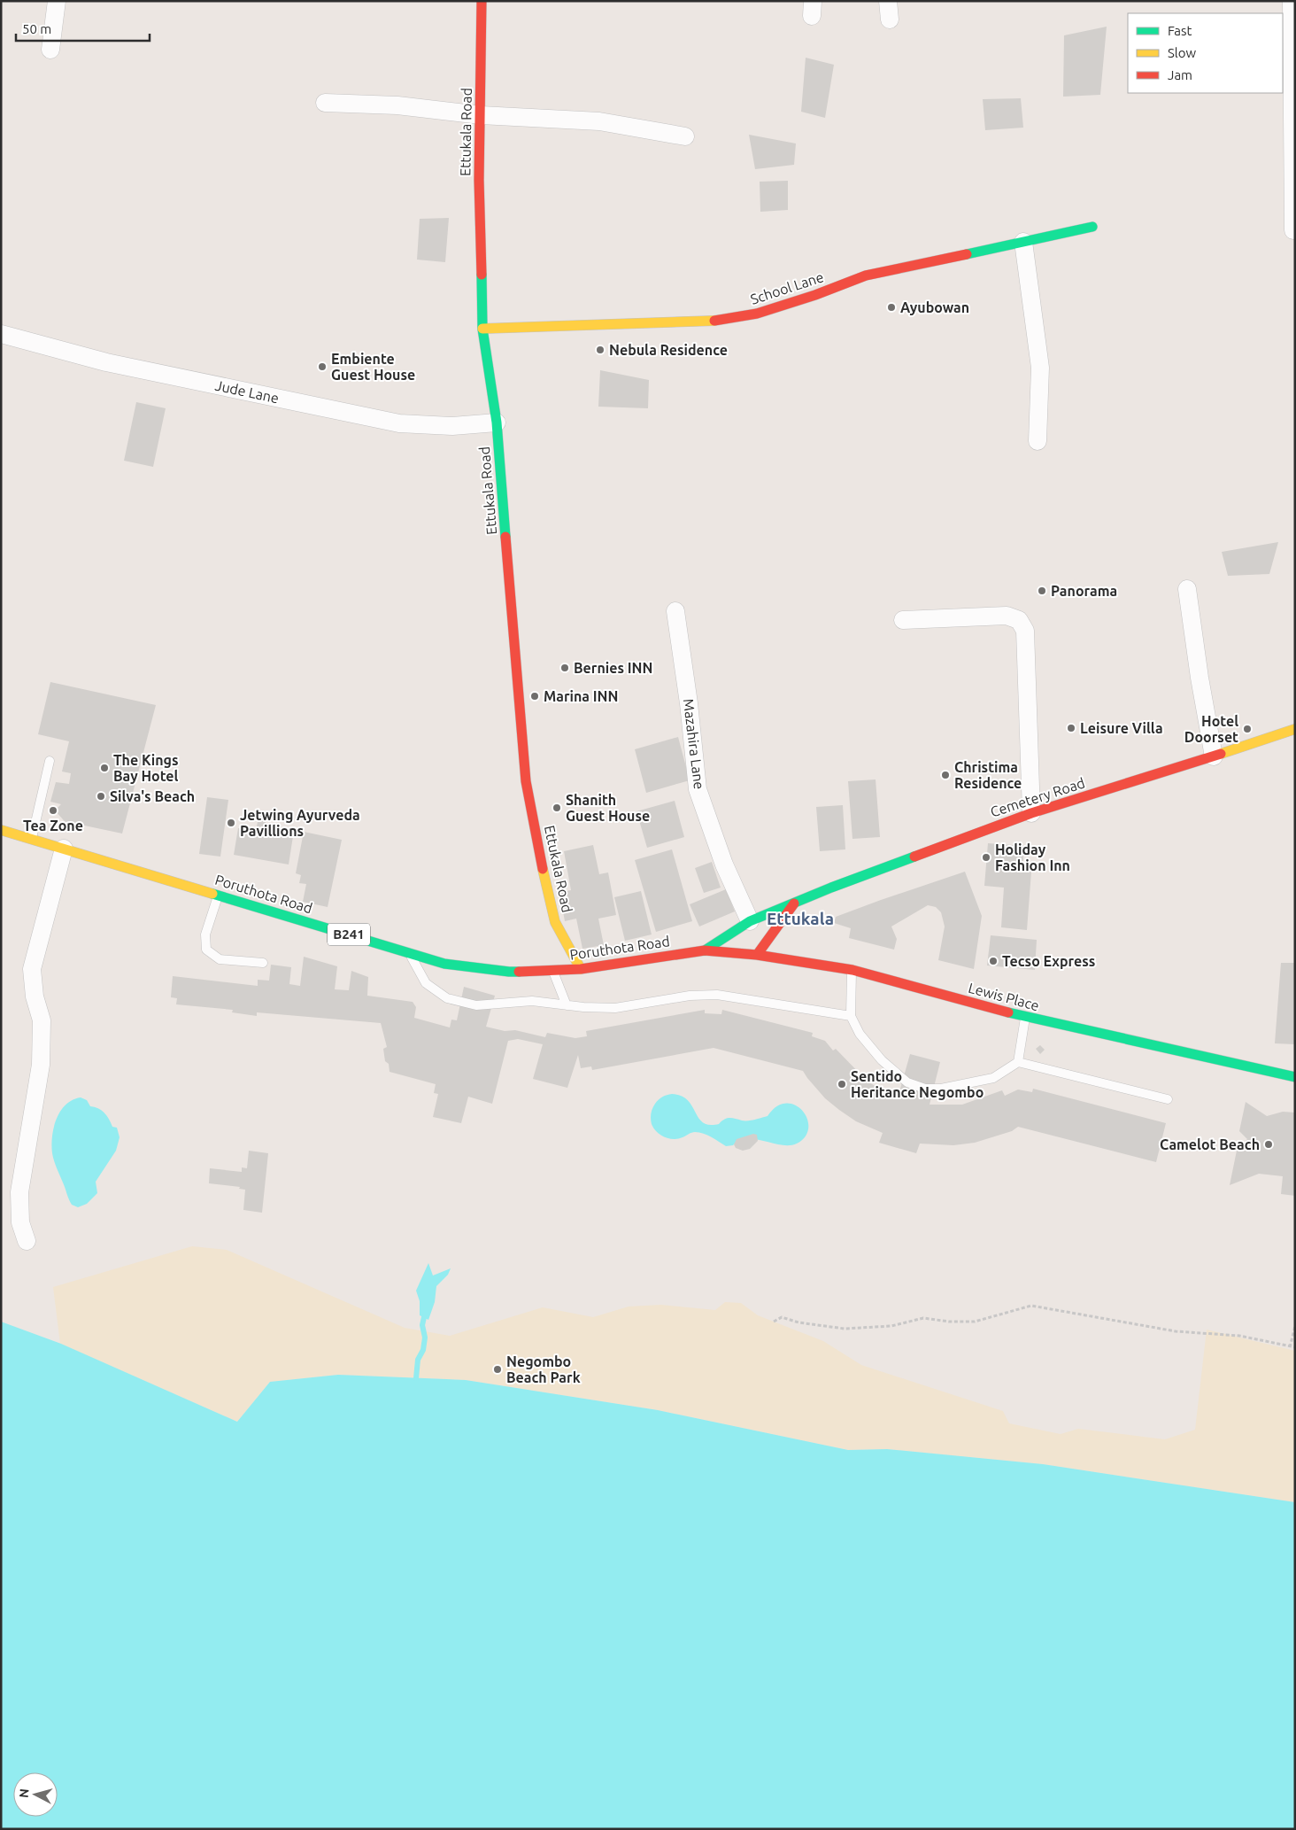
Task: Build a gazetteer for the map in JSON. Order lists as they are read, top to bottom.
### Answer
{
  "streets": {
    "street": [
      "Ettukala Road",
      "School Lane",
      "Jude Lane",
      "Mazahira Lane",
      "Cemetery Road",
      "Poruthota Road",
      "B241",
      "Lewis Place"
    ]
  },
  "crossings": [
    ["Ettukala Road", "School Lane"],
    ["Ettukala Road", "Jude Lane"],
    ["Ettukala Road", "Poruthota Road"],
    ["Mazahira Lane", "Cemetery Road"],
    ["Cemetery Road", "Poruthota Road"],
    ["Cemetery Road", "Lewis Place"],
    ["Poruthota Road", "Lewis Place"]
  ],
  "districts": ["Ettukala"],
  "places": [
    "Ayubowan",
    "Nebula Residence",
    "Embiente Guest House",
    "Panorama",
    "Bernies INN",
    "Marina INN",
    "Leisure Villa",
    "Hotel Doorset",
    "The Kings Bay Hotel",
    "Christima Residence",
    "Silva's Beach",
    "Shanith Guest House",
    "Tea Zone",
    "Jetwing Ayurveda Pavillions",
    "Holiday Fashion Inn",
    "Tecso Express",
    "Sentido Heritance Negombo",
    "Camelot Beach",
    "Negombo Beach Park"
  ],
  "legend": ["Fast", "Slow", "Jam"],
  "scale_bar": "50 m",
  "north": "left"
}
